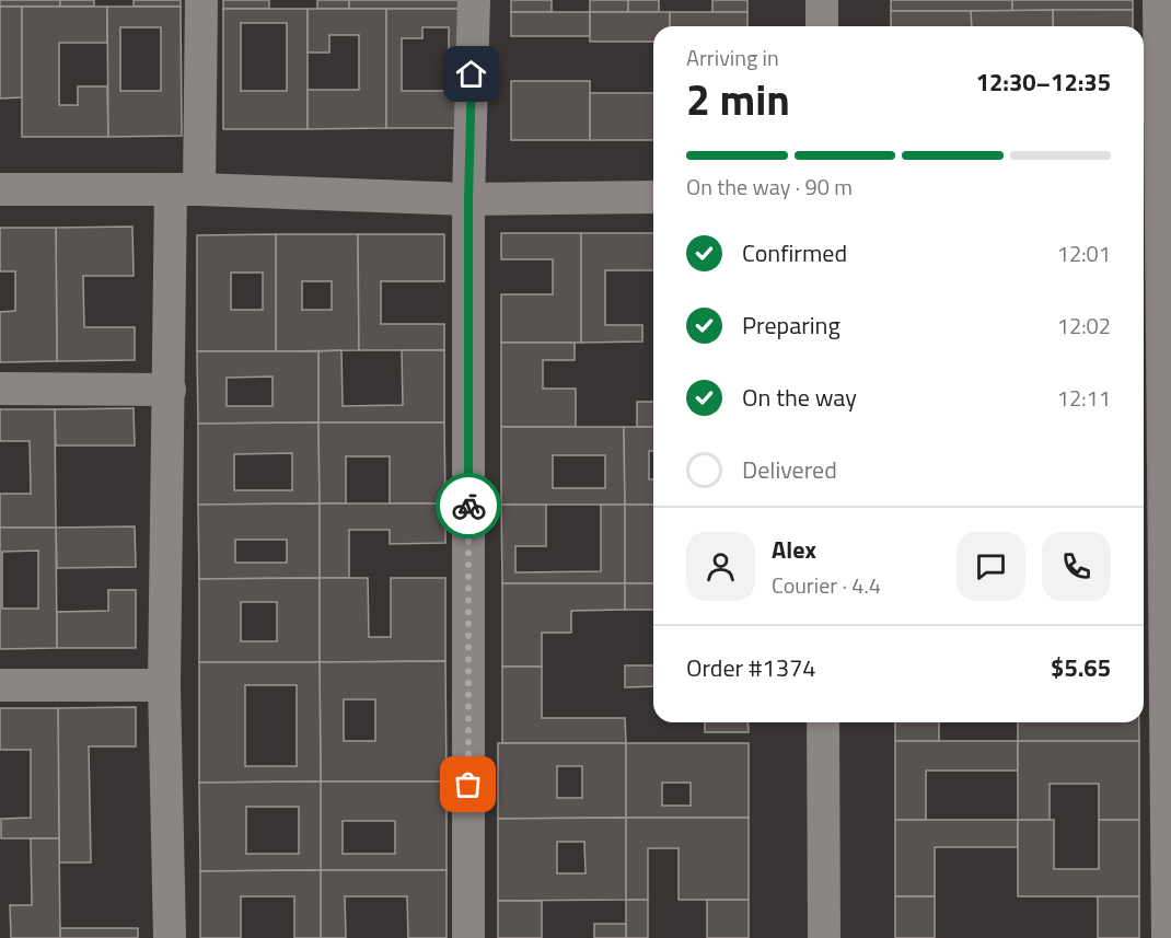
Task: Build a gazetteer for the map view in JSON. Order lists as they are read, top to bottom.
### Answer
{
  "page": {
    "heading": ["2 min", "Arriving in", "12:30–12:35"],
    "panel": [
      "Alex",
      "Courier · 4.4",
      "Order #1374",
      "$5.65"
    ],
    "bar": "On the way · 90 m",
    "list": [
      ["Confirmed", "12:01"],
      ["Preparing", "12:02"],
      ["On the way", "12:11"],
      "Delivered"
    ]
  }
}
